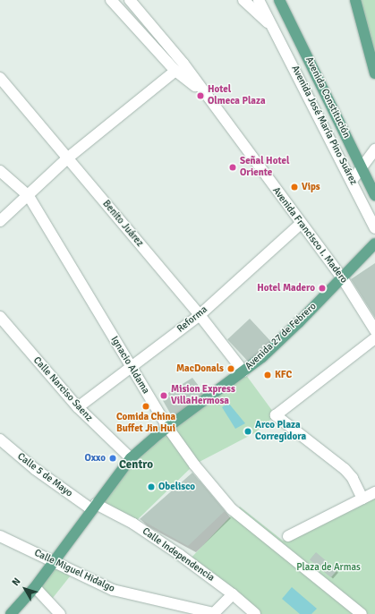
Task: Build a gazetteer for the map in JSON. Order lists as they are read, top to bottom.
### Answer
{
  "streets": {
    "main road": ["Avenida Constitución", "Avenida 27 de Febrero"],
    "street": [
      "Avenida José María Pino Suárez",
      "Benito Juárez",
      "Avenida Francisco I. Madero",
      "Reforma",
      "Ignacio Aldama",
      "Calle Narciso Saenz",
      "Calle 5 de Mayo",
      "Calle Independencia",
      "Calle Miguel Hidalgo"
    ]
  },
  "crossings": [
    ["Benito Juárez", "Reforma"],
    ["Benito Juárez", "Avenida 27 de Febrero"],
    ["Avenida Francisco I. Madero", "Reforma"],
    ["Avenida Francisco I. Madero", "Avenida 27 de Febrero"],
    ["Reforma", "Ignacio Aldama"],
    ["Reforma", "Calle Narciso Saenz"],
    ["Avenida 27 de Febrero", "Ignacio Aldama"],
    ["Avenida 27 de Febrero", "Calle Narciso Saenz"],
    ["Avenida 27 de Febrero", "Calle 5 de Mayo"],
    ["Avenida 27 de Febrero", "Calle Independencia"],
    ["Avenida 27 de Febrero", "Calle Miguel Hidalgo"],
    ["Calle 5 de Mayo", "Calle Independencia"]
  ],
  "districts": ["Centro"],
  "parks": ["Plaza de Armas"],
  "places": [
    "Hotel Olmeca Plaza",
    "Señal Hotel Oriente",
    "Vips",
    "Hotel Madero",
    "MacDonals",
    "KFC",
    "Mision Express VillaHermosa",
    "Comida China Buffet Jin Hui",
    "Arco Plaza Corregidora",
    "Oxxo",
    "Obelisco"
  ],
  "north": "top left"
}
